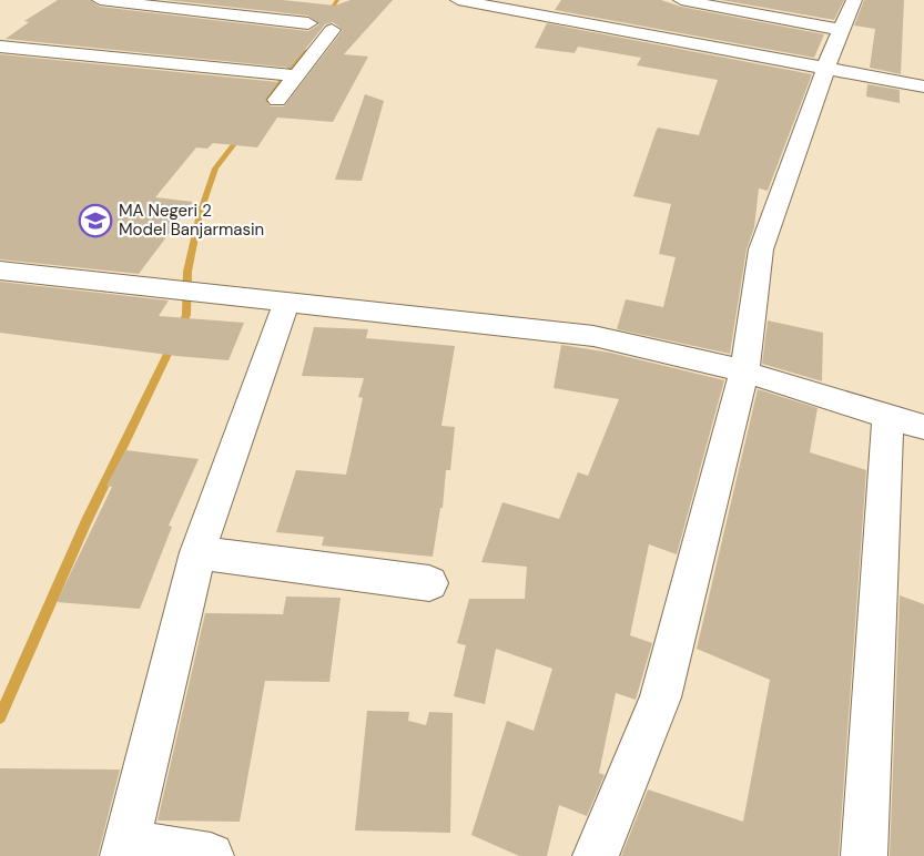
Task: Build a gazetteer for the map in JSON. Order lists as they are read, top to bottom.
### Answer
{
  "places": {
    "school or university": ["MA Negeri 2 Model Banjarmasin"]
  }
}
